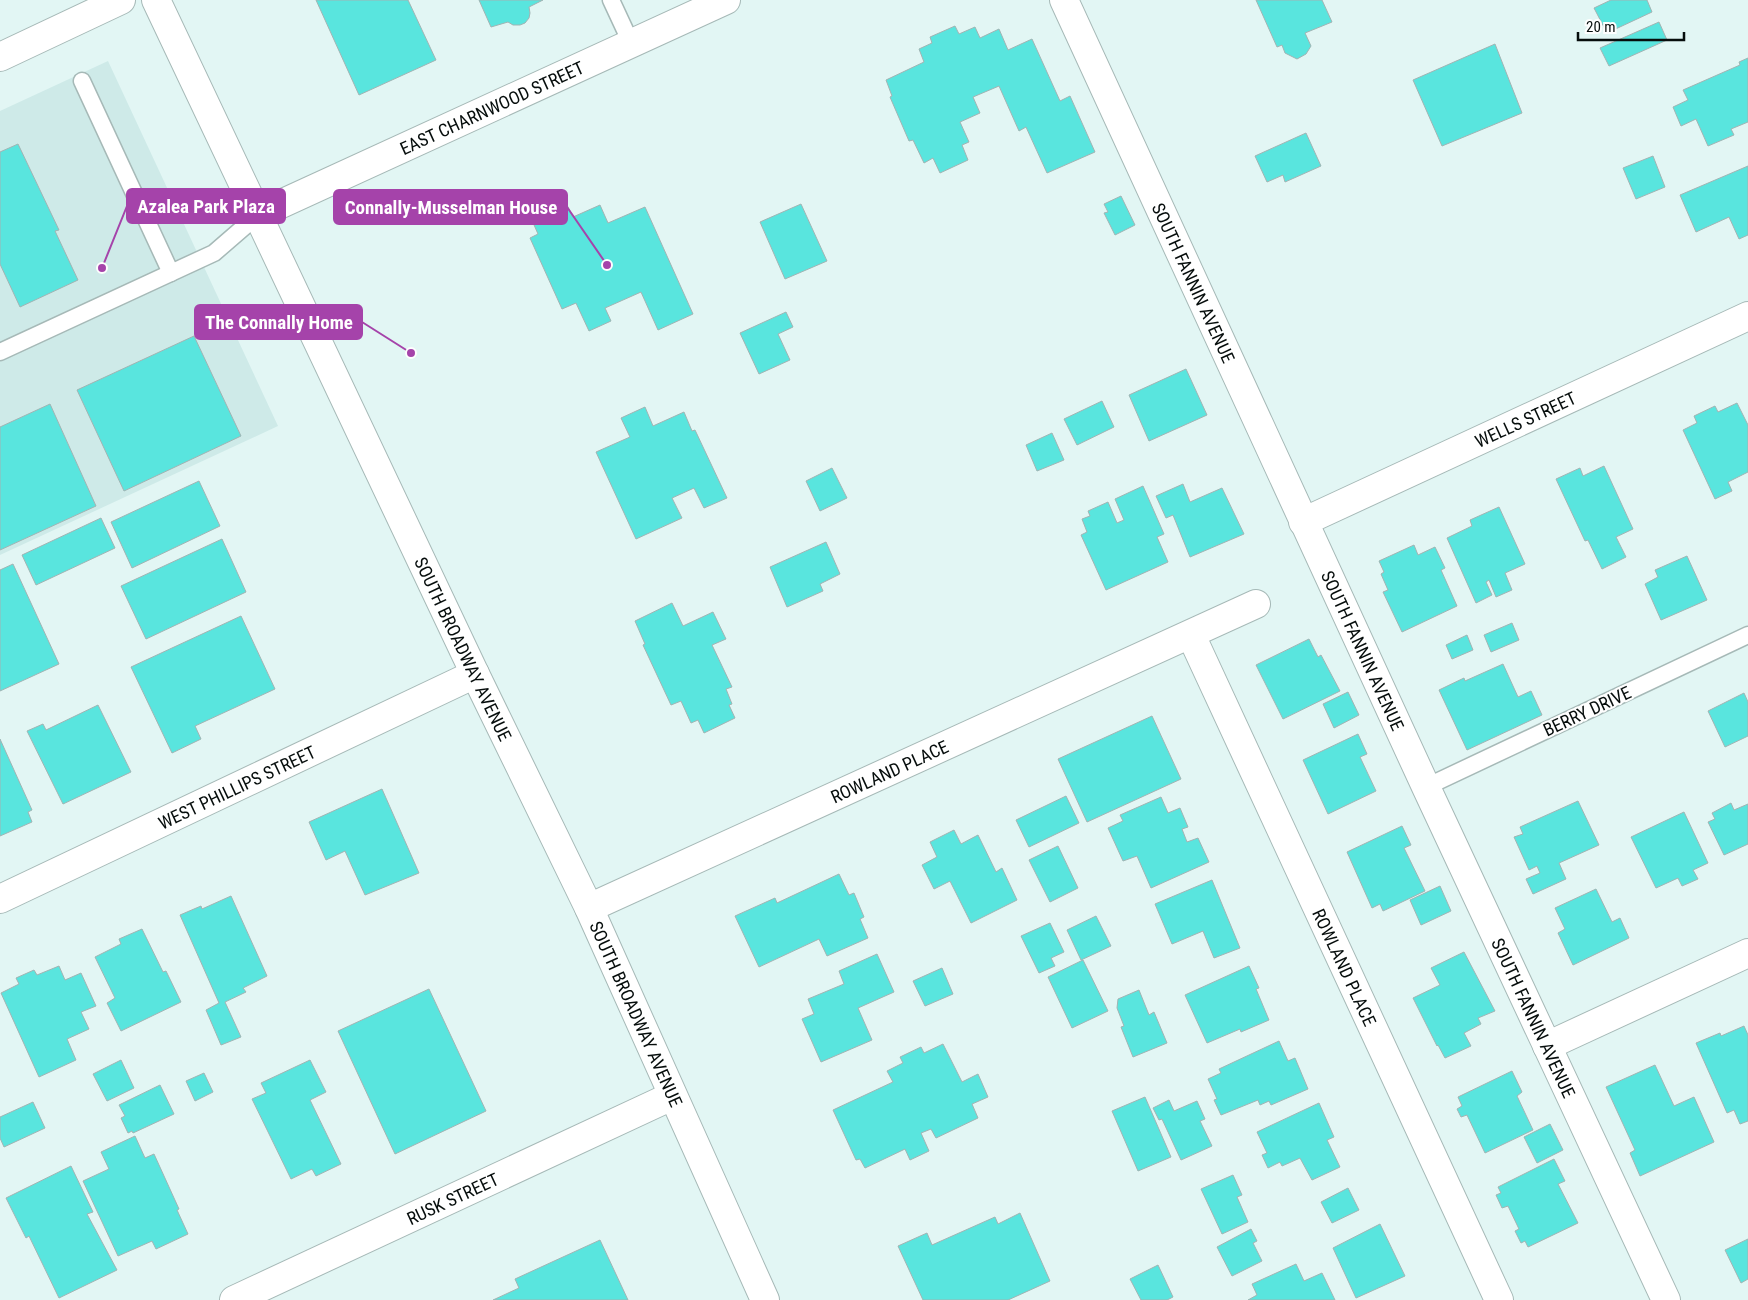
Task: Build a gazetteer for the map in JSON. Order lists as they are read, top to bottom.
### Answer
{
  "streets": {
    "street": [
      "EAST CHARNWOOD STREET",
      "SOUTH FANNIN AVENUE",
      "WELLS STREET",
      "SOUTH BROADWAY AVENUE",
      "ROWLAND PLACE",
      "WEST PHILLIPS STREET",
      "RUSK STREET"
    ],
    "lane": ["BERRY DRIVE"]
  },
  "crossings": [
    ["EAST CHARNWOOD STREET", "SOUTH BROADWAY AVENUE"],
    ["SOUTH FANNIN AVENUE", "WELLS STREET"],
    ["SOUTH FANNIN AVENUE", "BERRY DRIVE"],
    ["SOUTH BROADWAY AVENUE", "ROWLAND PLACE"],
    ["SOUTH BROADWAY AVENUE", "WEST PHILLIPS STREET"],
    ["SOUTH BROADWAY AVENUE", "RUSK STREET"]
  ],
  "places": ["Connally-Musselman House", "Azalea Park Plaza", "The Connally Home"],
  "scale_bar": "20 m"
}
